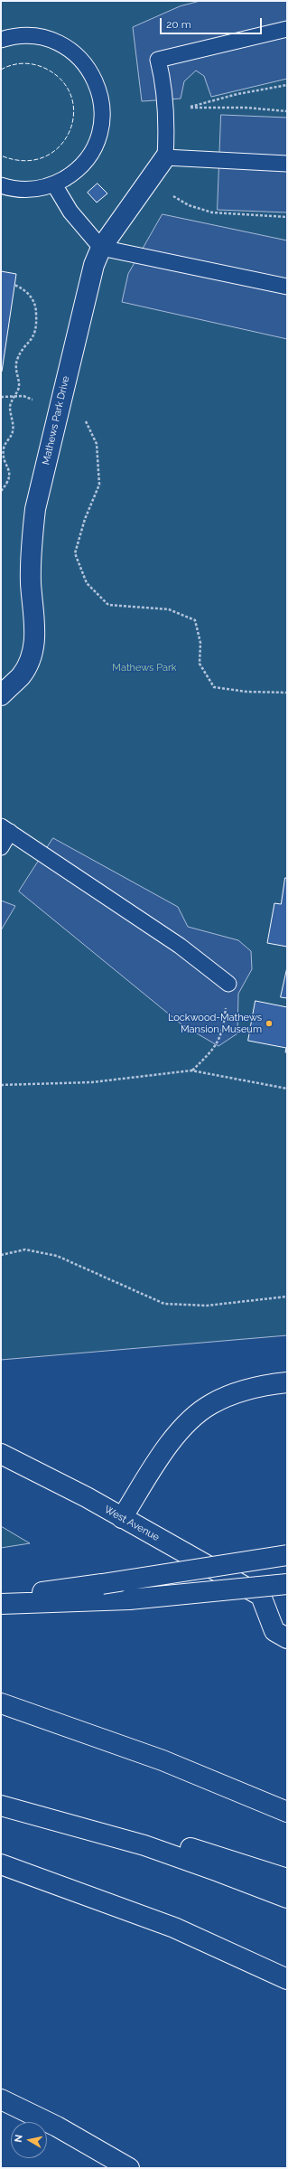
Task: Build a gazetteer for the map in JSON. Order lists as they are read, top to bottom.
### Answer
{
  "streets": {
    "main road": ["Mathews Park Drive", "West Avenue"]
  },
  "parks": ["Mathews Park"],
  "places": ["Lockwood-Mathews Mansion Museum"],
  "scale_bar": "20 m",
  "north": "left"
}
